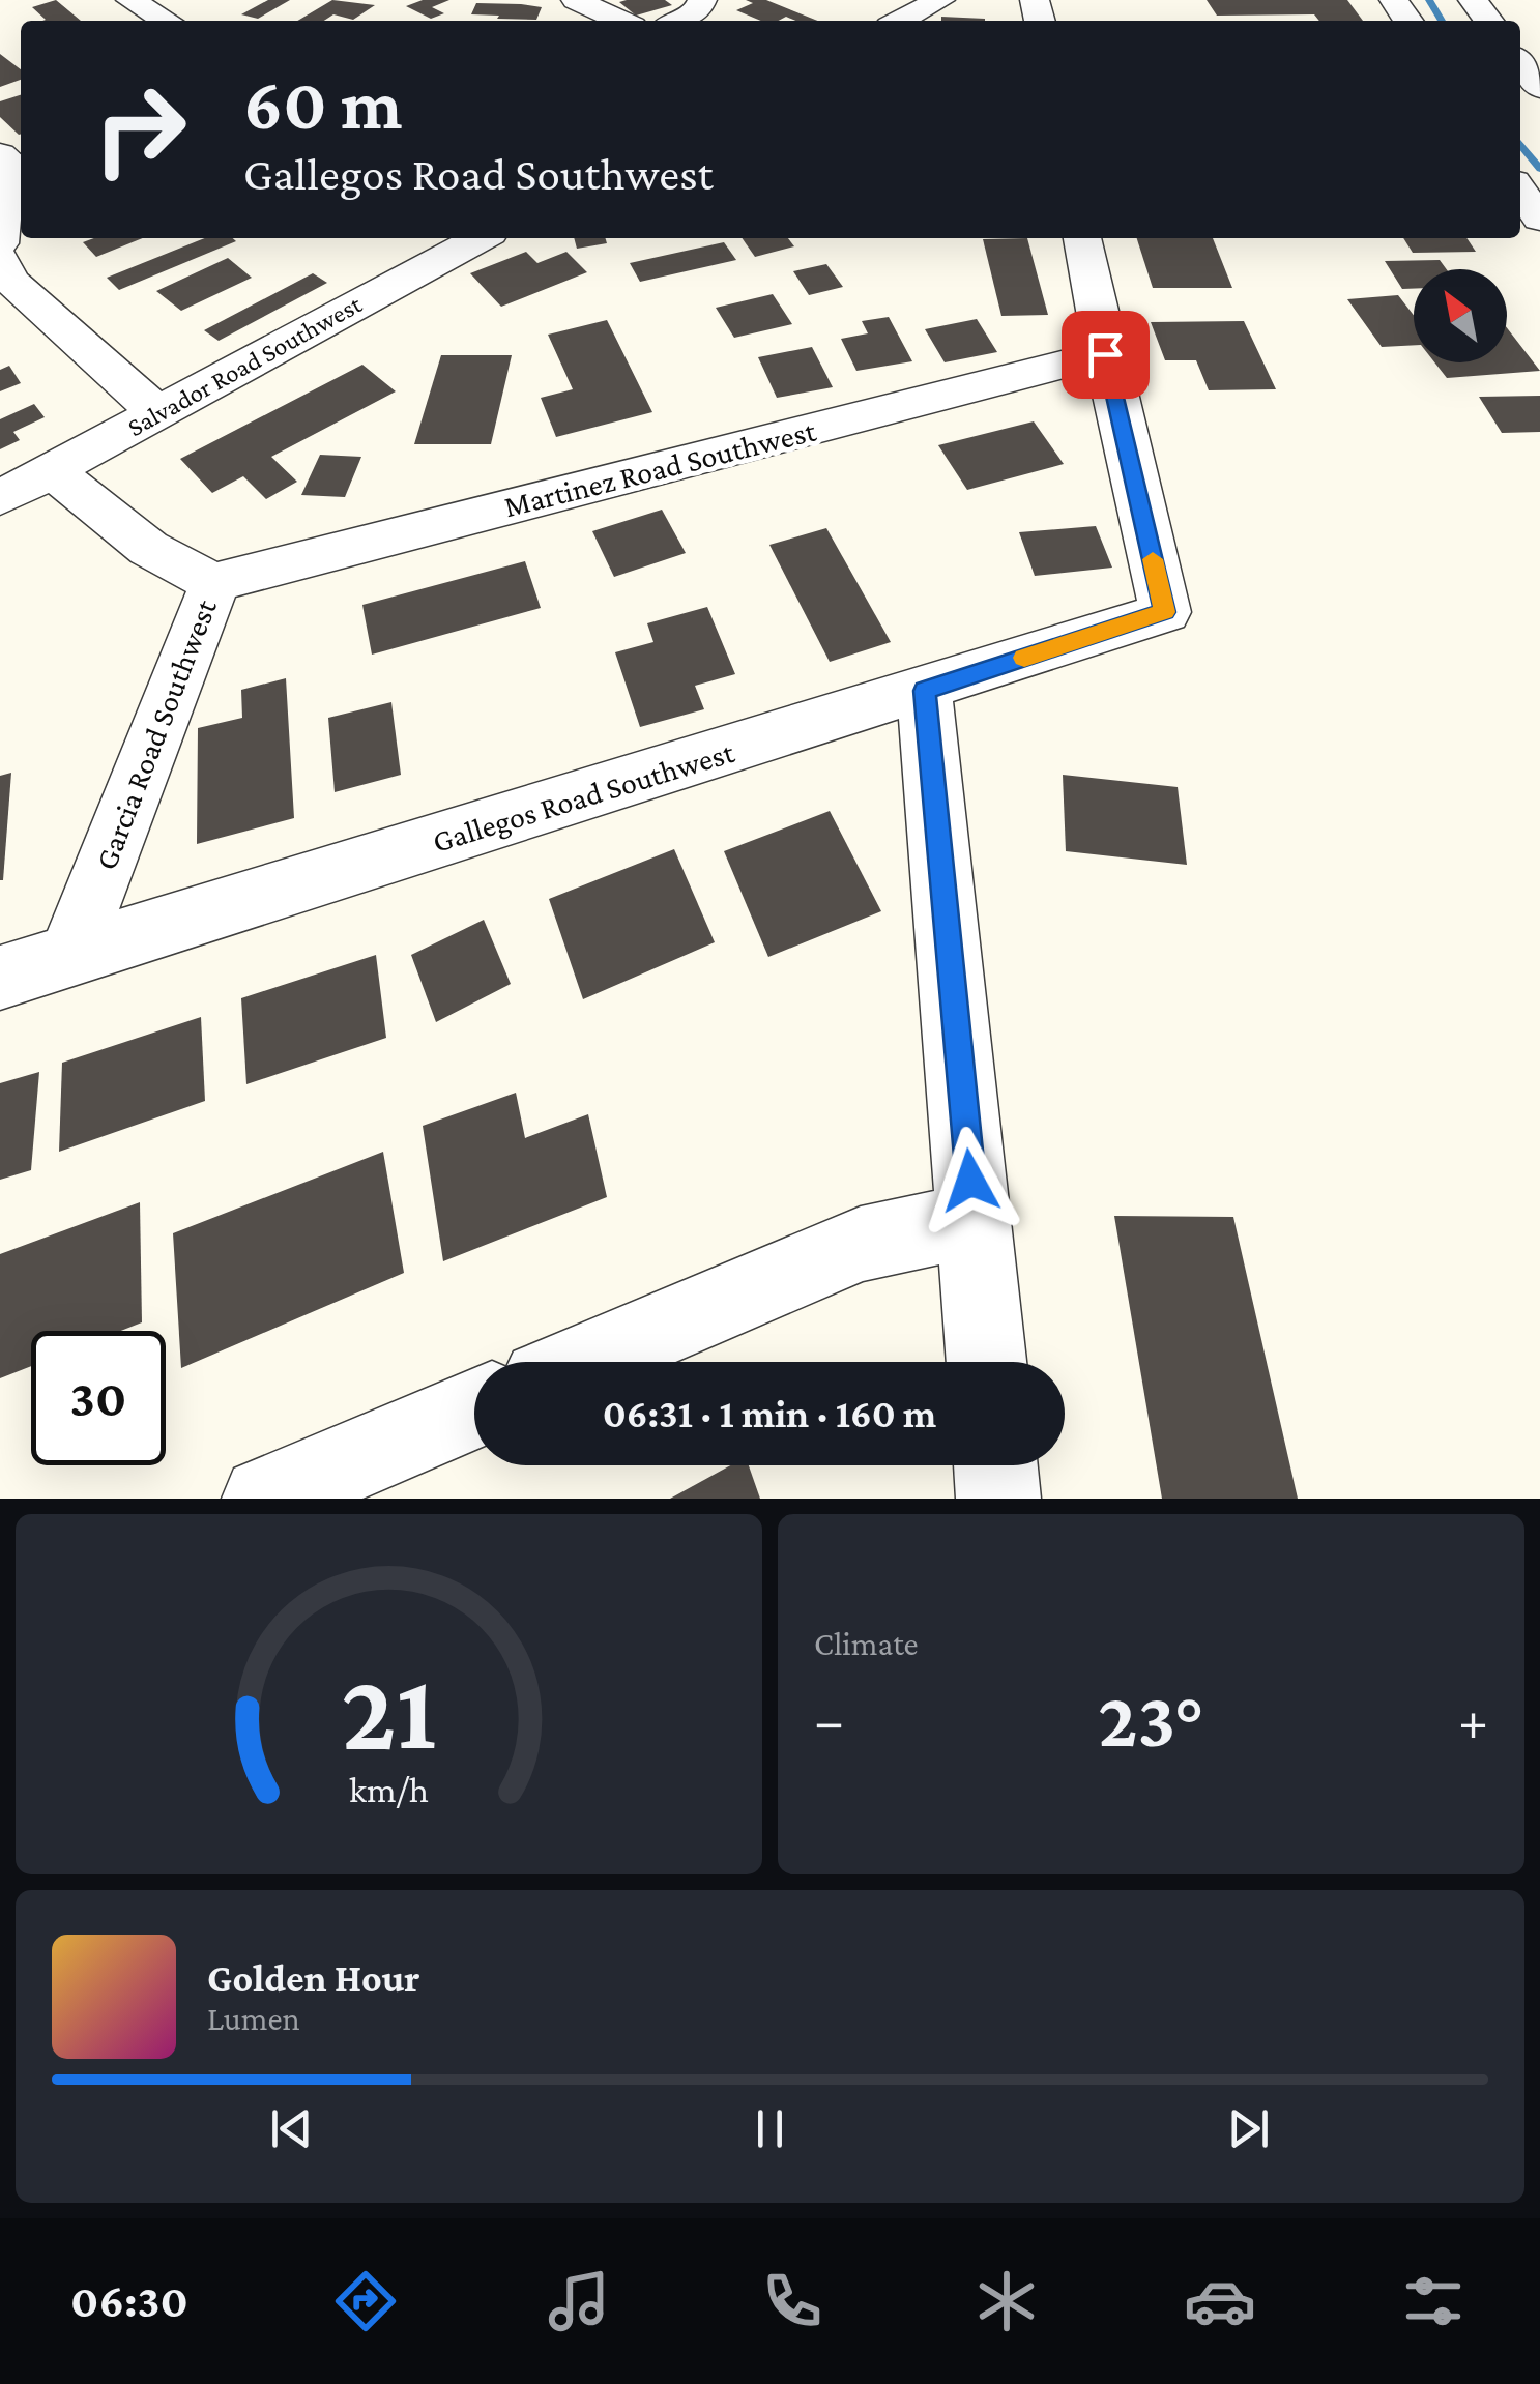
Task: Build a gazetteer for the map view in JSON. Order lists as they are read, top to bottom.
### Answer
{
  "streets": {
    "street": [
      "Salvador Road Southwest",
      "Martinez Road Southwest",
      "Garcia Road Southwest",
      "Gallegos Road Southwest"
    ]
  },
  "crossings": [
    ["Salvador Road Southwest", "Garcia Road Southwest"],
    ["Martinez Road Southwest", "Garcia Road Southwest"],
    ["Martinez Road Southwest", "Gallegos Road Southwest"],
    ["Garcia Road Southwest", "Gallegos Road Southwest"]
  ],
  "north": "top left",
  "page": {
    "turn": ["60 m", "Gallegos Road Southwest"],
    "limit": "30",
    "trip": "06:31 · 1 min · 160 m",
    "tile": "Climate",
    "heat": ["−", "23°", "+"],
    "song": ["Golden Hour", "Lumen"],
    "tabs": "06:30",
    "gauge": ["21", "km/h"]
  }
}
